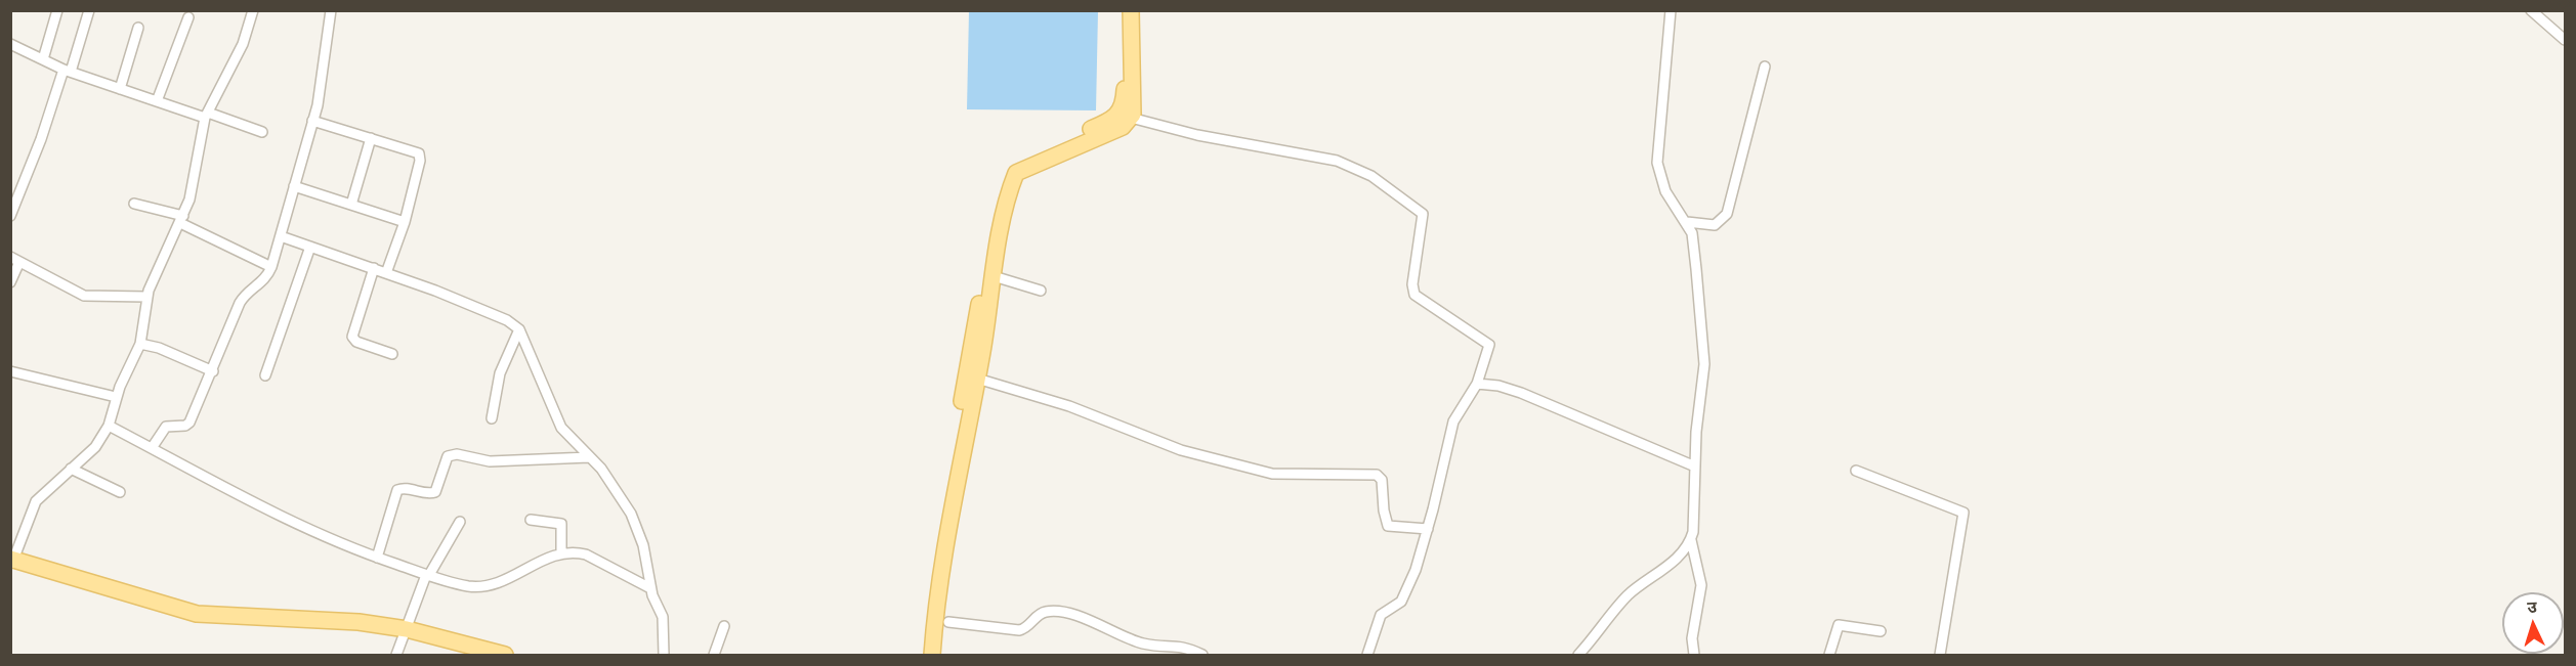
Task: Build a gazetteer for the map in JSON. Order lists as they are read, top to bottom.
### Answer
{
  "north": "top"
}
